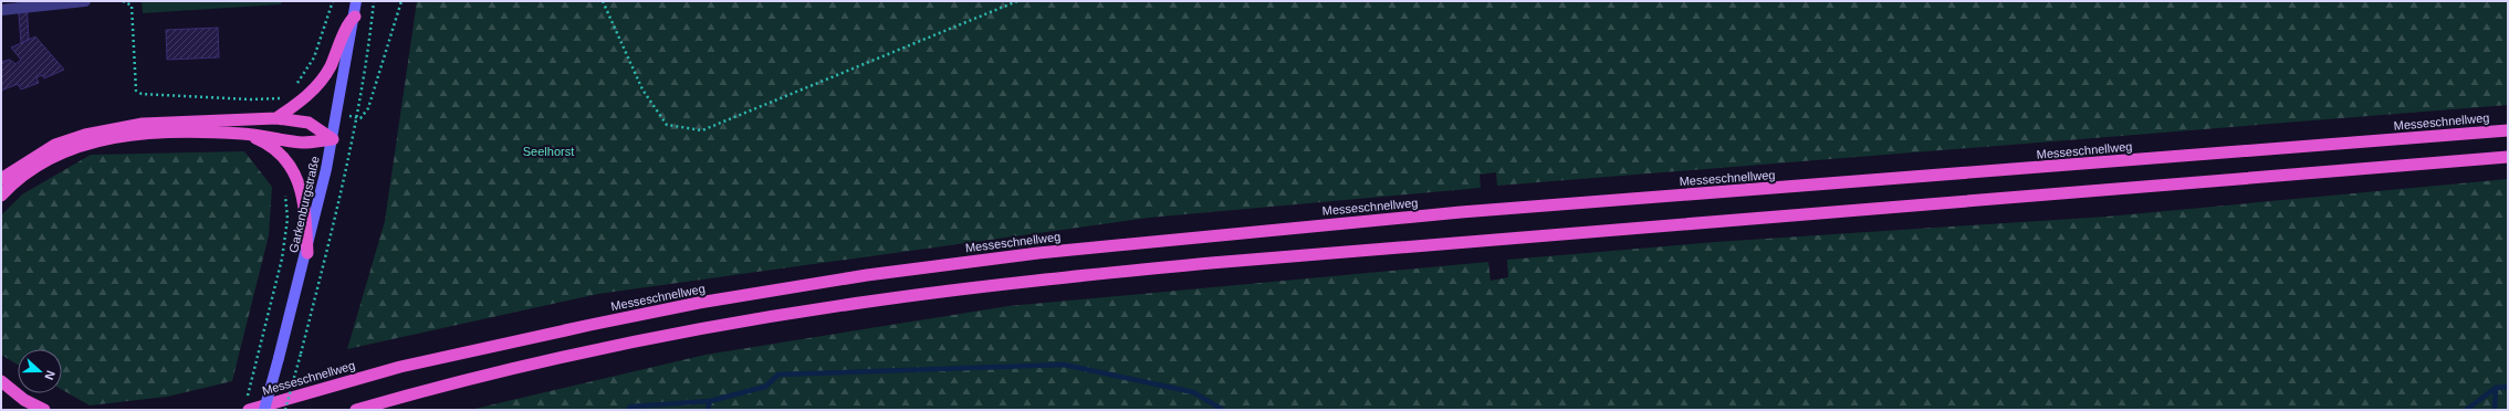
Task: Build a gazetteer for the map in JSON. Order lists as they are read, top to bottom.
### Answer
{
  "streets": {
    "highway": ["Messeschnellweg"],
    "main road": ["Garkenburgstraße"]
  },
  "parks": ["Seelhorst"],
  "north": "right"
}
